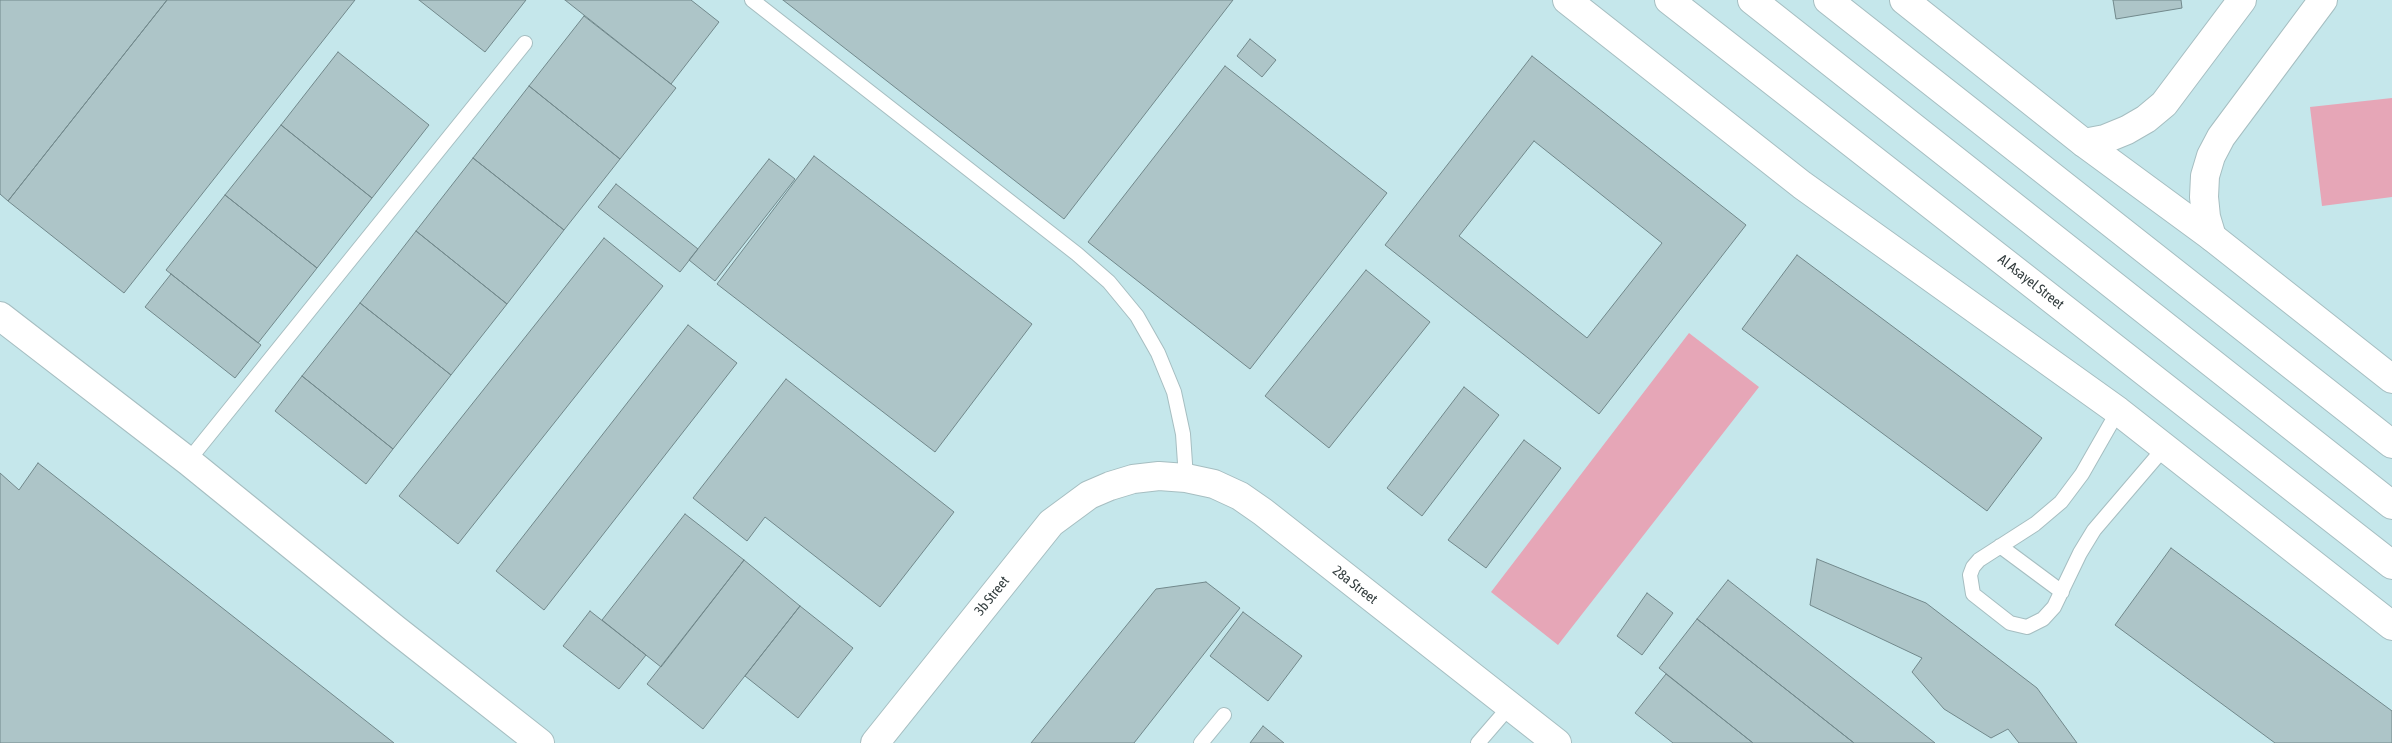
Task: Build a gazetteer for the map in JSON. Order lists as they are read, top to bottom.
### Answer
{
  "streets": {
    "street": ["Al Asayel Street", "28a Street", "3b Street"]
  },
  "crossings": [
    ["28a Street", "3b Street"]
  ]
}
